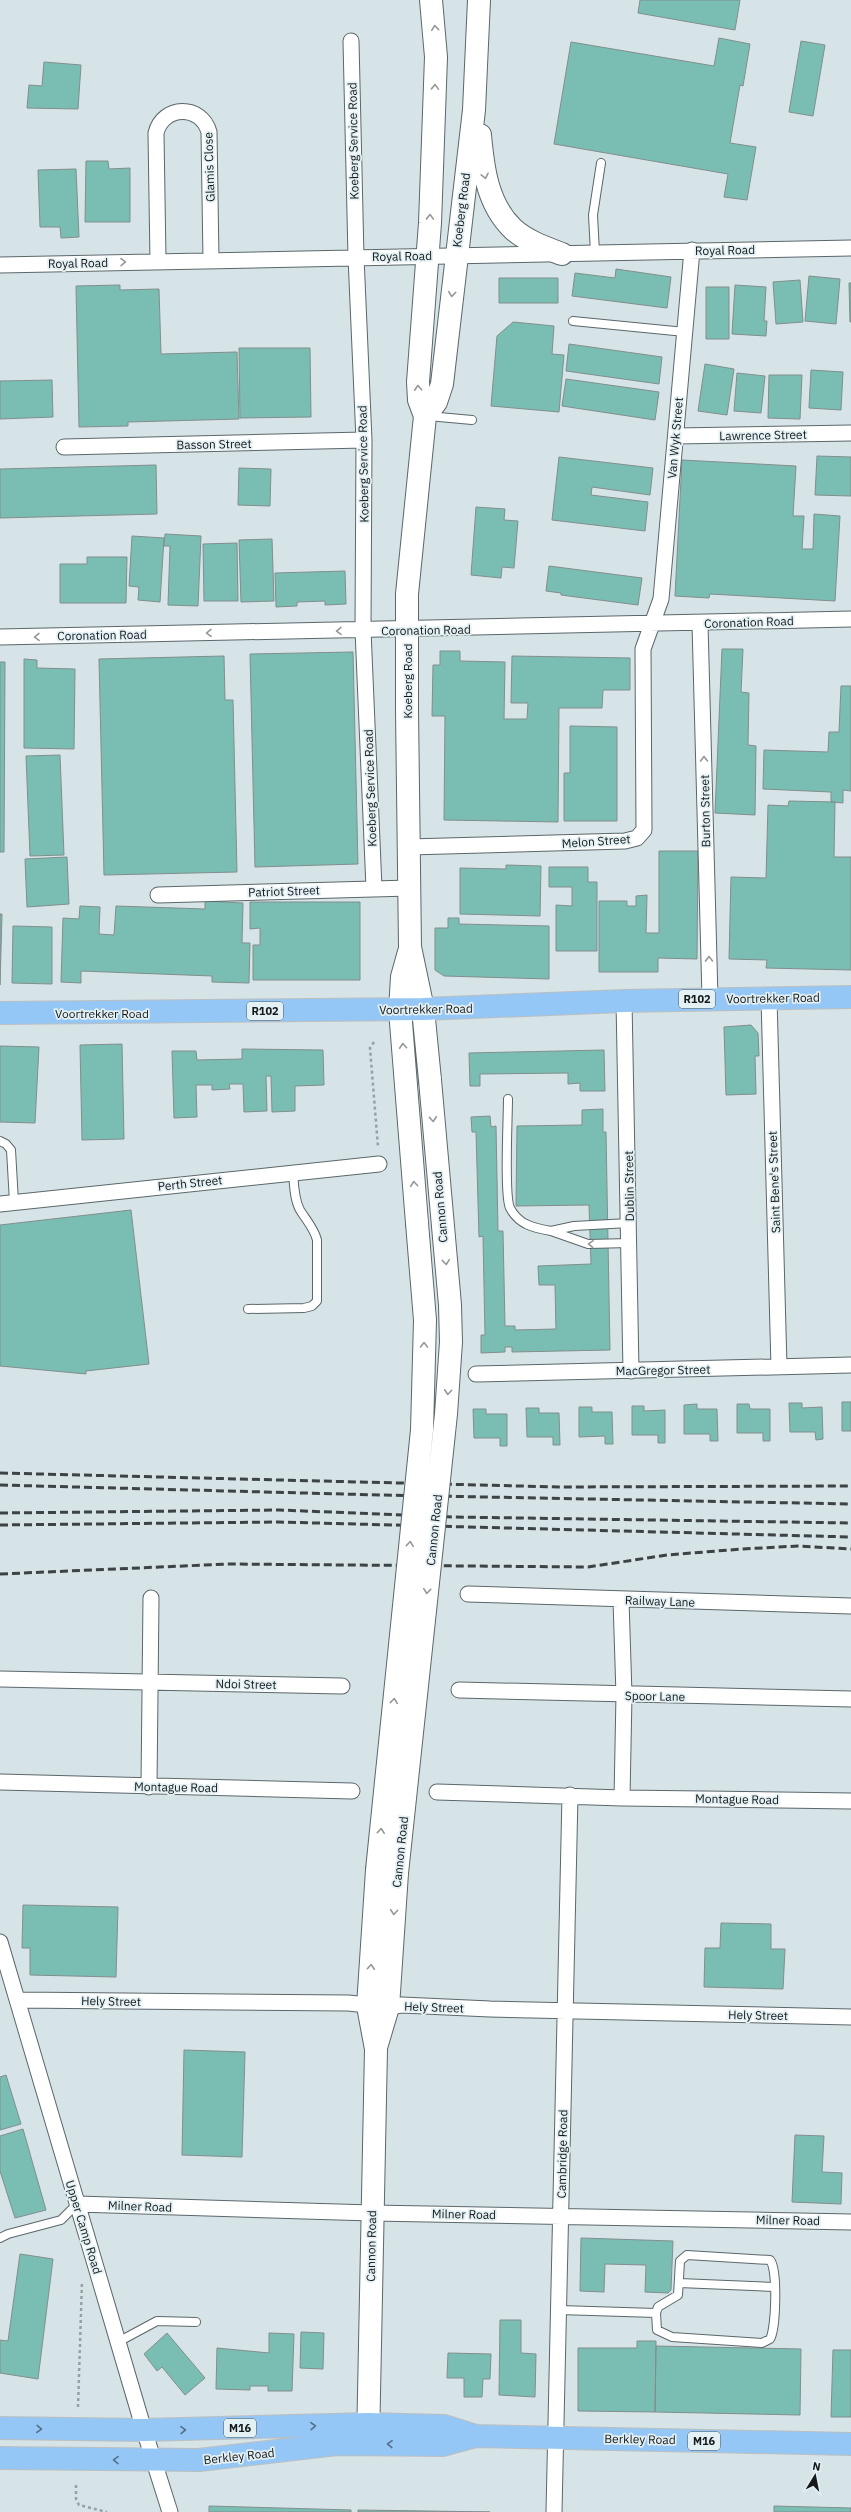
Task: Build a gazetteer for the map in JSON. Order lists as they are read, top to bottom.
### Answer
{
  "streets": {
    "main road": [
      "Koeberg Road",
      "Voortrekker Road",
      "R102",
      "Cannon Road",
      "M16",
      "Berkley Road"
    ],
    "street": [
      "Koeberg Service Road",
      "Glamis Close",
      "Royal Road",
      "Lawrence Street",
      "Van Wyk Street",
      "Basson Street",
      "Coronation Road",
      "Burton Street",
      "Melon Street",
      "Patriot Street",
      "Saint Bene's Street",
      "Perth Street",
      "Dublin Street",
      "MacGregor Street",
      "Railway Lane",
      "Ndoi Street",
      "Spoor Lane",
      "Montague Road",
      "Hely Street",
      "Cambridge Road",
      "Milner Road",
      "Upper Camp Road"
    ]
  },
  "crossings": [
    ["Koeberg Service Road", "Royal Road"],
    ["Koeberg Service Road", "Basson Street"],
    ["Koeberg Service Road", "Coronation Road"],
    ["Koeberg Service Road", "Patriot Street"],
    ["Glamis Close", "Royal Road"],
    ["Koeberg Road", "Royal Road"],
    ["Koeberg Road", "Coronation Road"],
    ["Koeberg Road", "Melon Street"],
    ["Koeberg Road", "Patriot Street"],
    ["Koeberg Road", "Voortrekker Road"],
    ["Koeberg Road", "Cannon Road"],
    ["Royal Road", "Van Wyk Street"],
    ["Lawrence Street", "Van Wyk Street"],
    ["Van Wyk Street", "Coronation Road"],
    ["Van Wyk Street", "Melon Street"],
    ["Coronation Road", "Burton Street"],
    ["Coronation Road", "Melon Street"],
    ["Burton Street", "Voortrekker Road"],
    ["Voortrekker Road", "Saint Bene's Street"],
    ["Voortrekker Road", "Dublin Street"],
    ["Voortrekker Road", "Cannon Road"],
    ["Saint Bene's Street", "MacGregor Street"],
    ["Dublin Street", "MacGregor Street"],
    ["Cannon Road", "Hely Street"],
    ["Cannon Road", "Milner Road"],
    ["Cannon Road", "Berkley Road"],
    ["Montague Road", "Cambridge Road"],
    ["Hely Street", "Cambridge Road"],
    ["Hely Street", "Upper Camp Road"],
    ["Cambridge Road", "Milner Road"],
    ["Cambridge Road", "Berkley Road"],
    ["Milner Road", "Upper Camp Road"],
    ["Upper Camp Road", "Berkley Road"]
  ],
  "one_way": ["Coronation Road", "Burton Street"],
  "north": "top"
}
